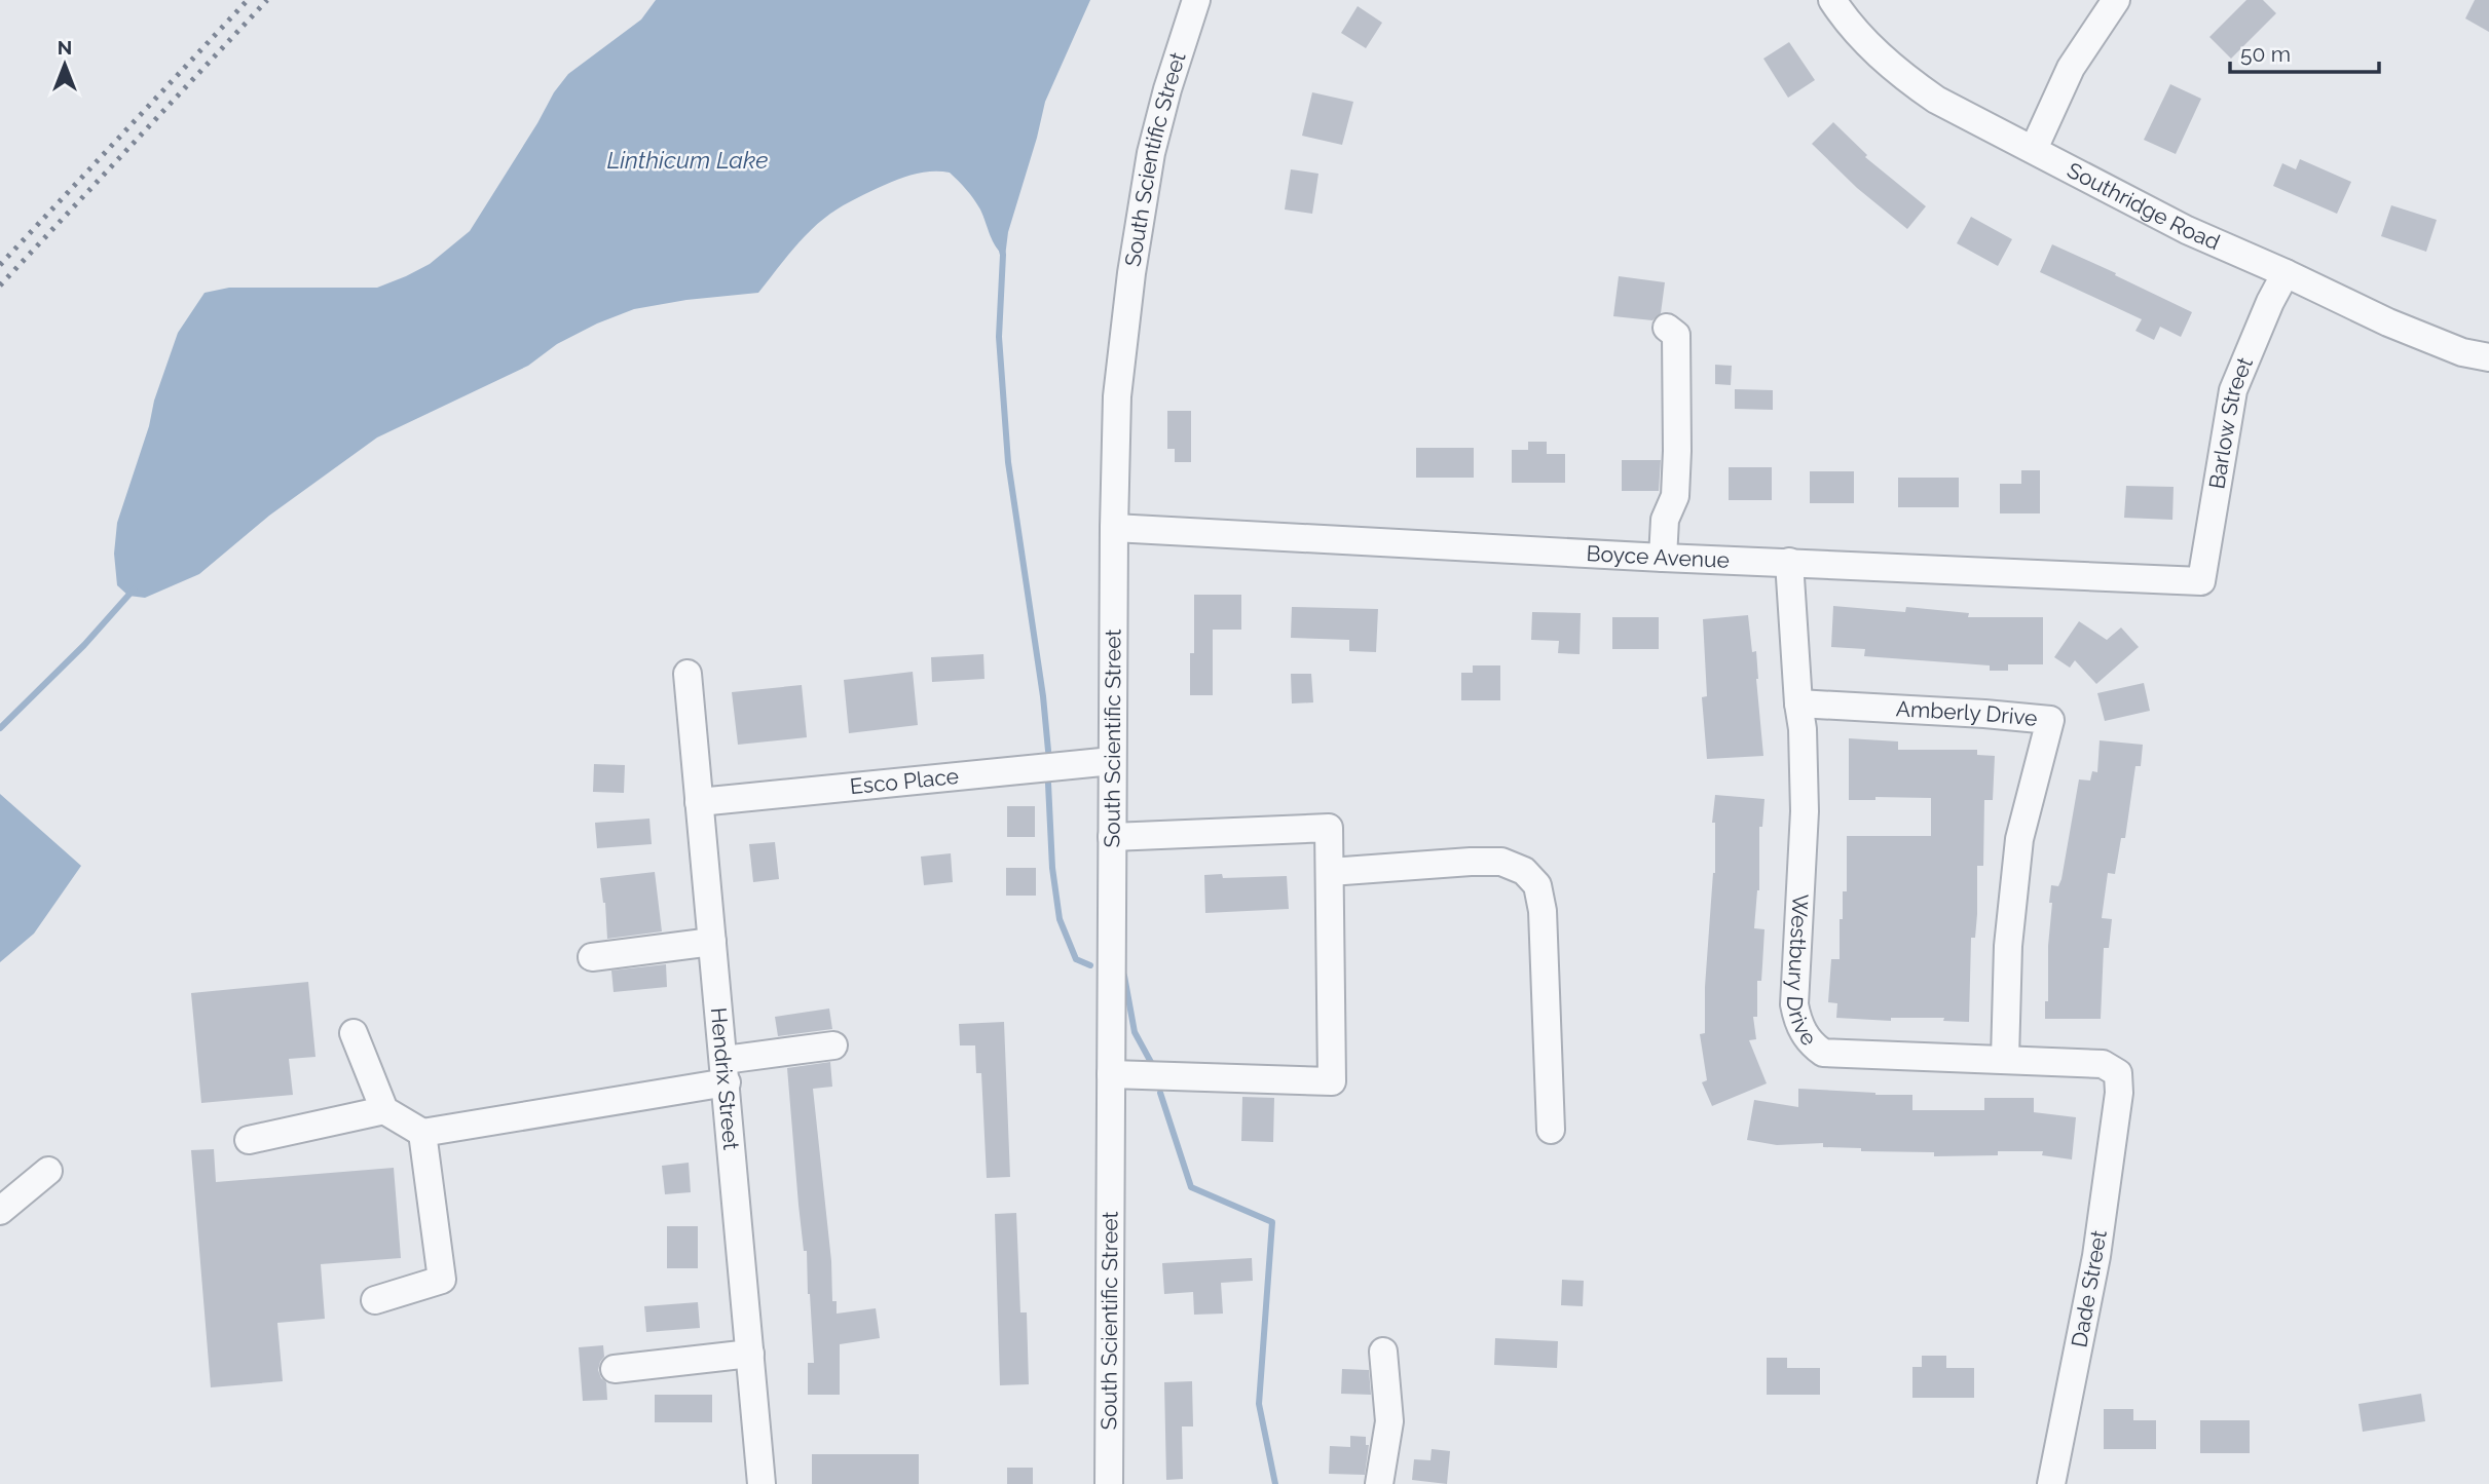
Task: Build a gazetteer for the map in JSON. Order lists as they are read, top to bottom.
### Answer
{
  "streets": {
    "street": [
      "South Scientific Street",
      "Southridge Road",
      "Barlow Street",
      "Boyce Avenue",
      "Amberly Drive",
      "Esco Place",
      "Westbury Drive",
      "Hendrix Street",
      "Dade Street"
    ]
  },
  "crossings": [
    ["South Scientific Street", "Boyce Avenue"],
    ["South Scientific Street", "Esco Place"],
    ["Southridge Road", "Barlow Street"],
    ["Barlow Street", "Boyce Avenue"],
    ["Boyce Avenue", "Westbury Drive"],
    ["Amberly Drive", "Westbury Drive"],
    ["Esco Place", "Hendrix Street"],
    ["Westbury Drive", "Dade Street"]
  ],
  "water": ["Linthicum Lake"],
  "scale_bar": "50 m",
  "north": "top"
}
